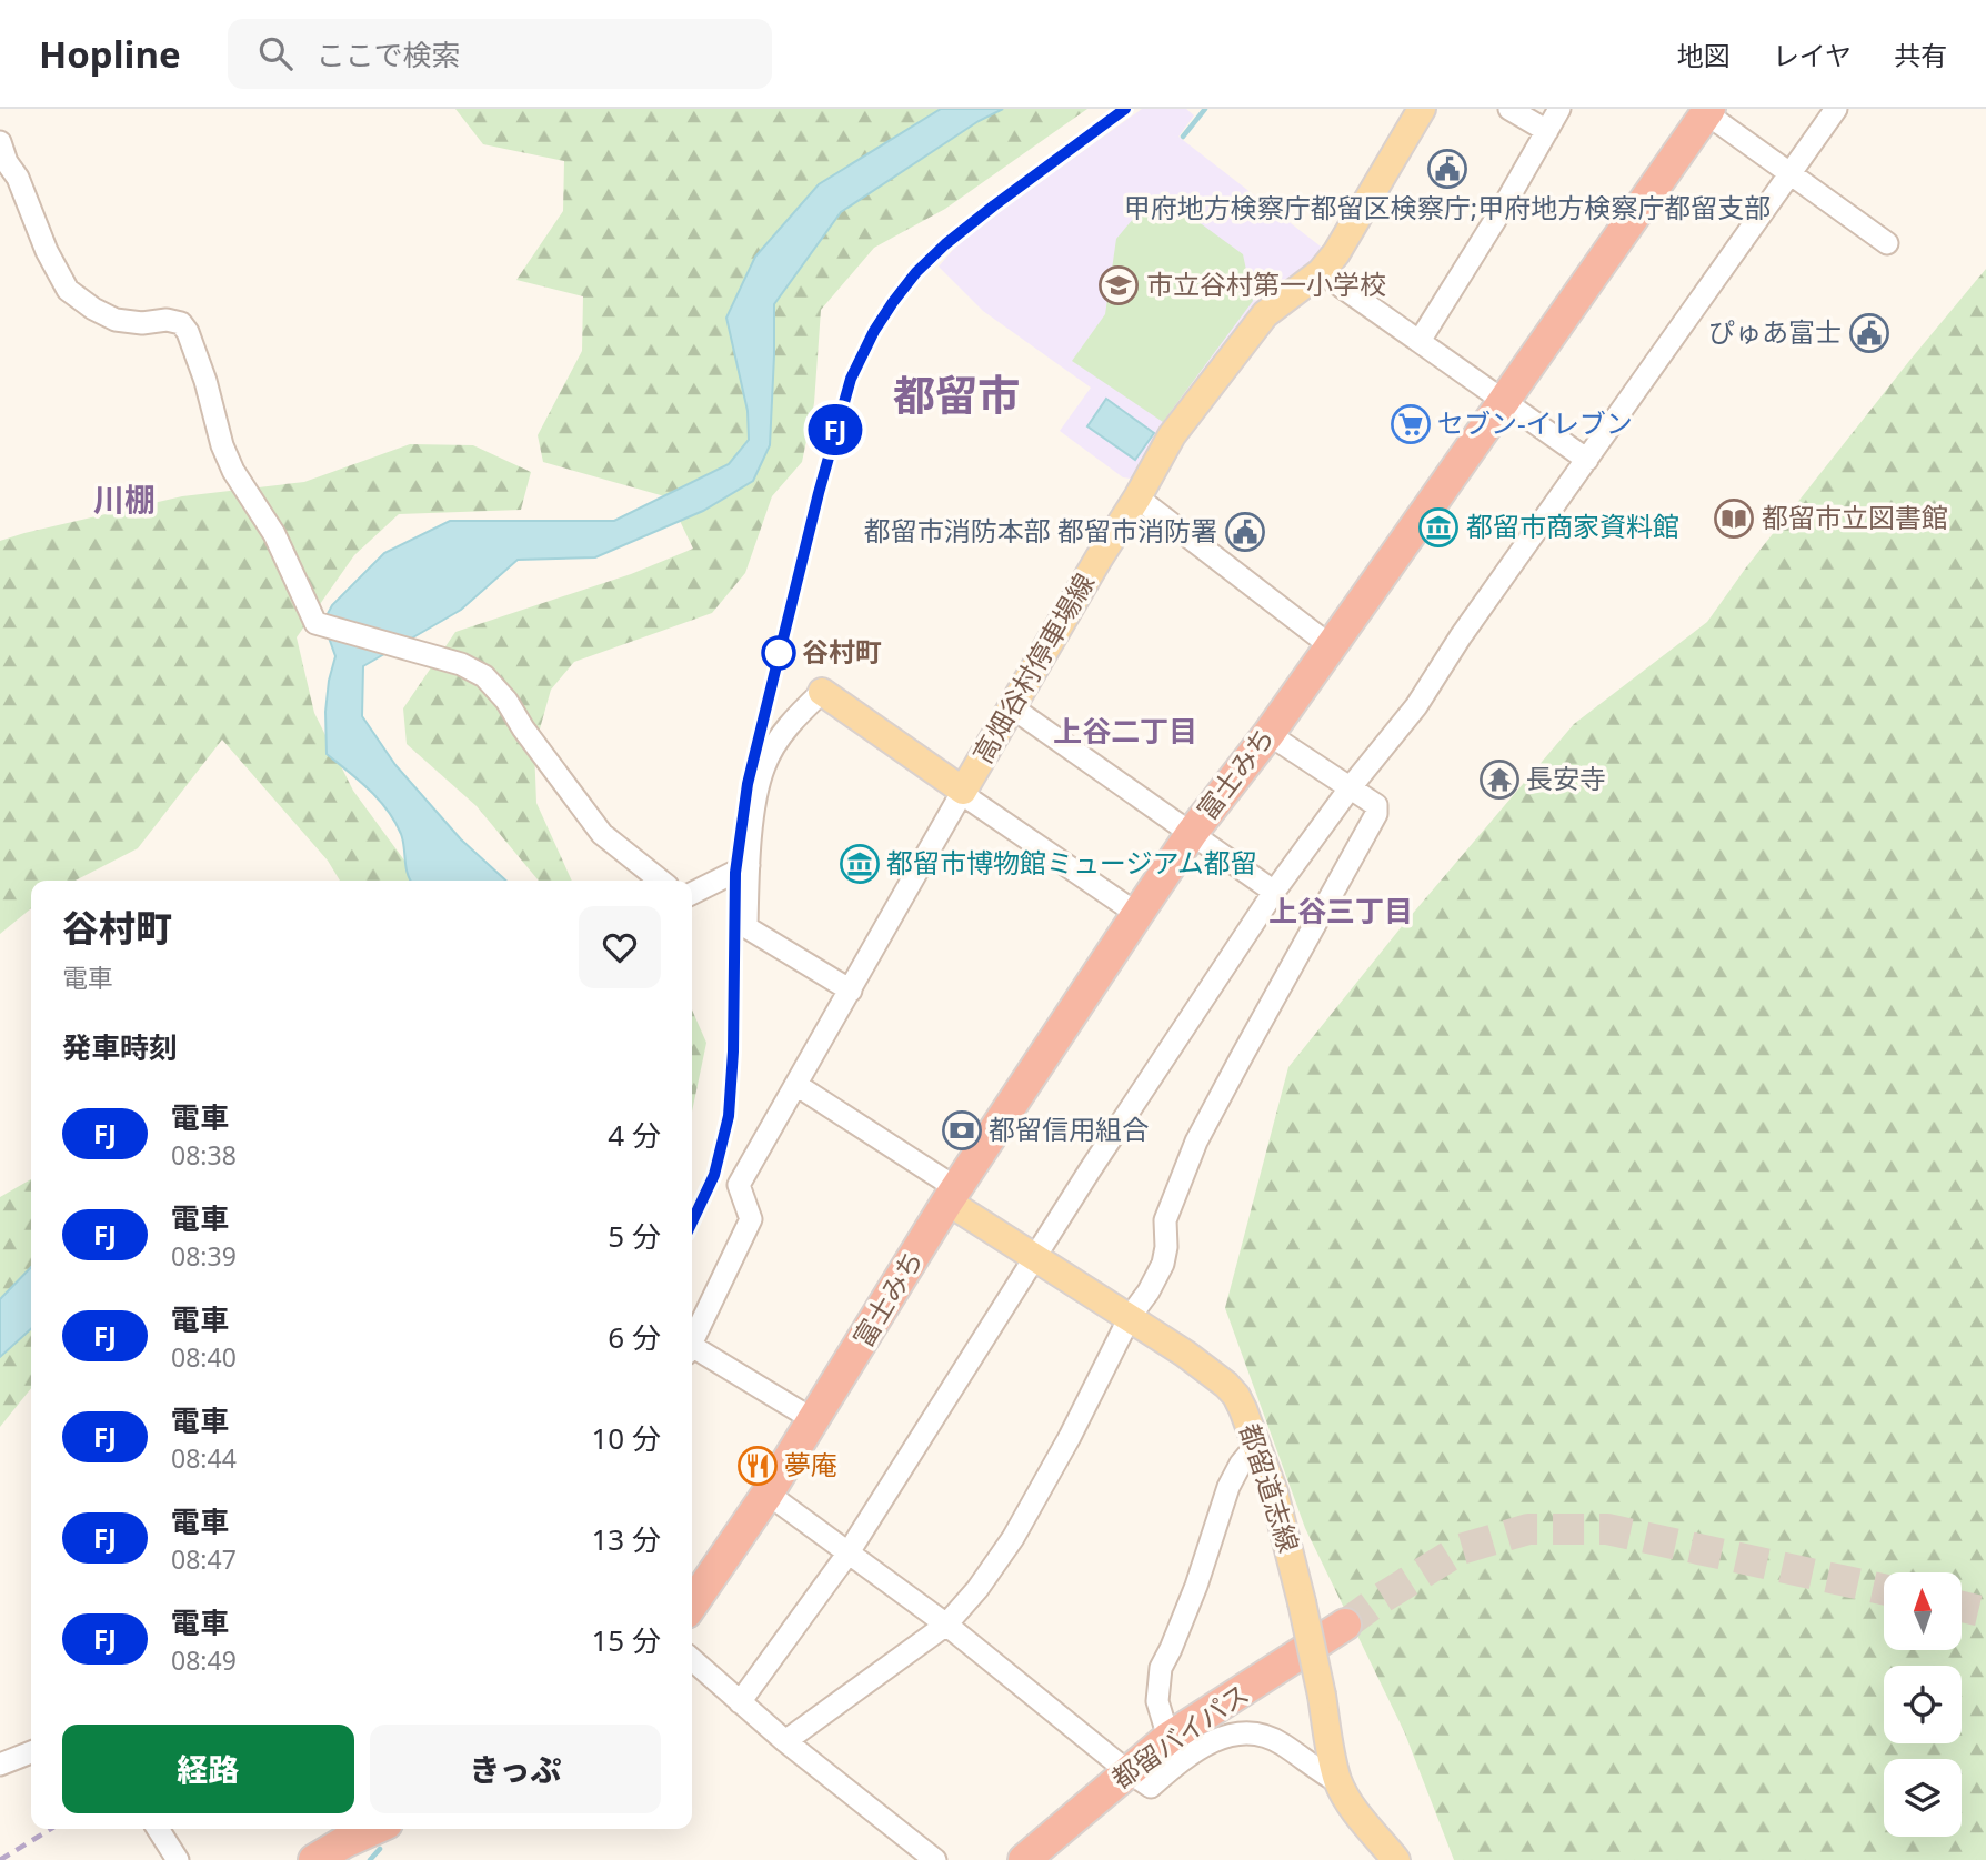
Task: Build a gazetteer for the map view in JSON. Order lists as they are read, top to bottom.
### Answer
{
  "streets": {
    "highway": ["富士みち", "都留バイパス"],
    "main road": ["高畑谷村停車場線", "都留道志線"]
  },
  "crossings": [
    ["富士みち", "都留道志線"]
  ],
  "districts": [
    "都留市",
    "川棚",
    "上谷二丁目",
    "上谷三丁目"
  ],
  "places": {
    "public building": ["甲府地方検察庁都留区検察庁;甲府地方検察庁都留支部", "ぴゅあ富士", "都留市消防本部 都留市消防署"],
    "school or university": ["市立谷村第一小学校"],
    "supermarket": ["セブン-イレブン"],
    "library": ["都留市立図書館"],
    "museum": ["都留市商家資料館", "都留市博物館ミュージアム都留"],
    "other": ["谷村町"],
    "temple": ["長安寺"],
    "bank": ["都留信用組合"],
    "restaurant": ["夢庵"]
  },
  "north": "top",
  "page": {
    "header": "Hopline",
    "search": "ここで検索",
    "nav": ["地図", "レイヤ", "共有"],
    "on_map": "FJ",
    "heading": [
      ["谷村町", "電車"],
      "発車時刻"
    ],
    "list": [
      {
        "mark": "FJ",
        "name": "電車",
        "note": "08:38",
        "value": "4 分"
      },
      {
        "mark": "FJ",
        "name": "電車",
        "note": "08:39",
        "value": "5 分"
      },
      {
        "mark": "FJ",
        "name": "電車",
        "note": "08:40",
        "value": "6 分"
      },
      {
        "mark": "FJ",
        "name": "電車",
        "note": "08:44",
        "value": "10 分"
      },
      {
        "mark": "FJ",
        "name": "電車",
        "note": "08:47",
        "value": "13 分"
      },
      {
        "mark": "FJ",
        "name": "電車",
        "note": "08:49",
        "value": "15 分"
      }
    ],
    "buttons": ["経路", "きっぷ"]
  }
}
